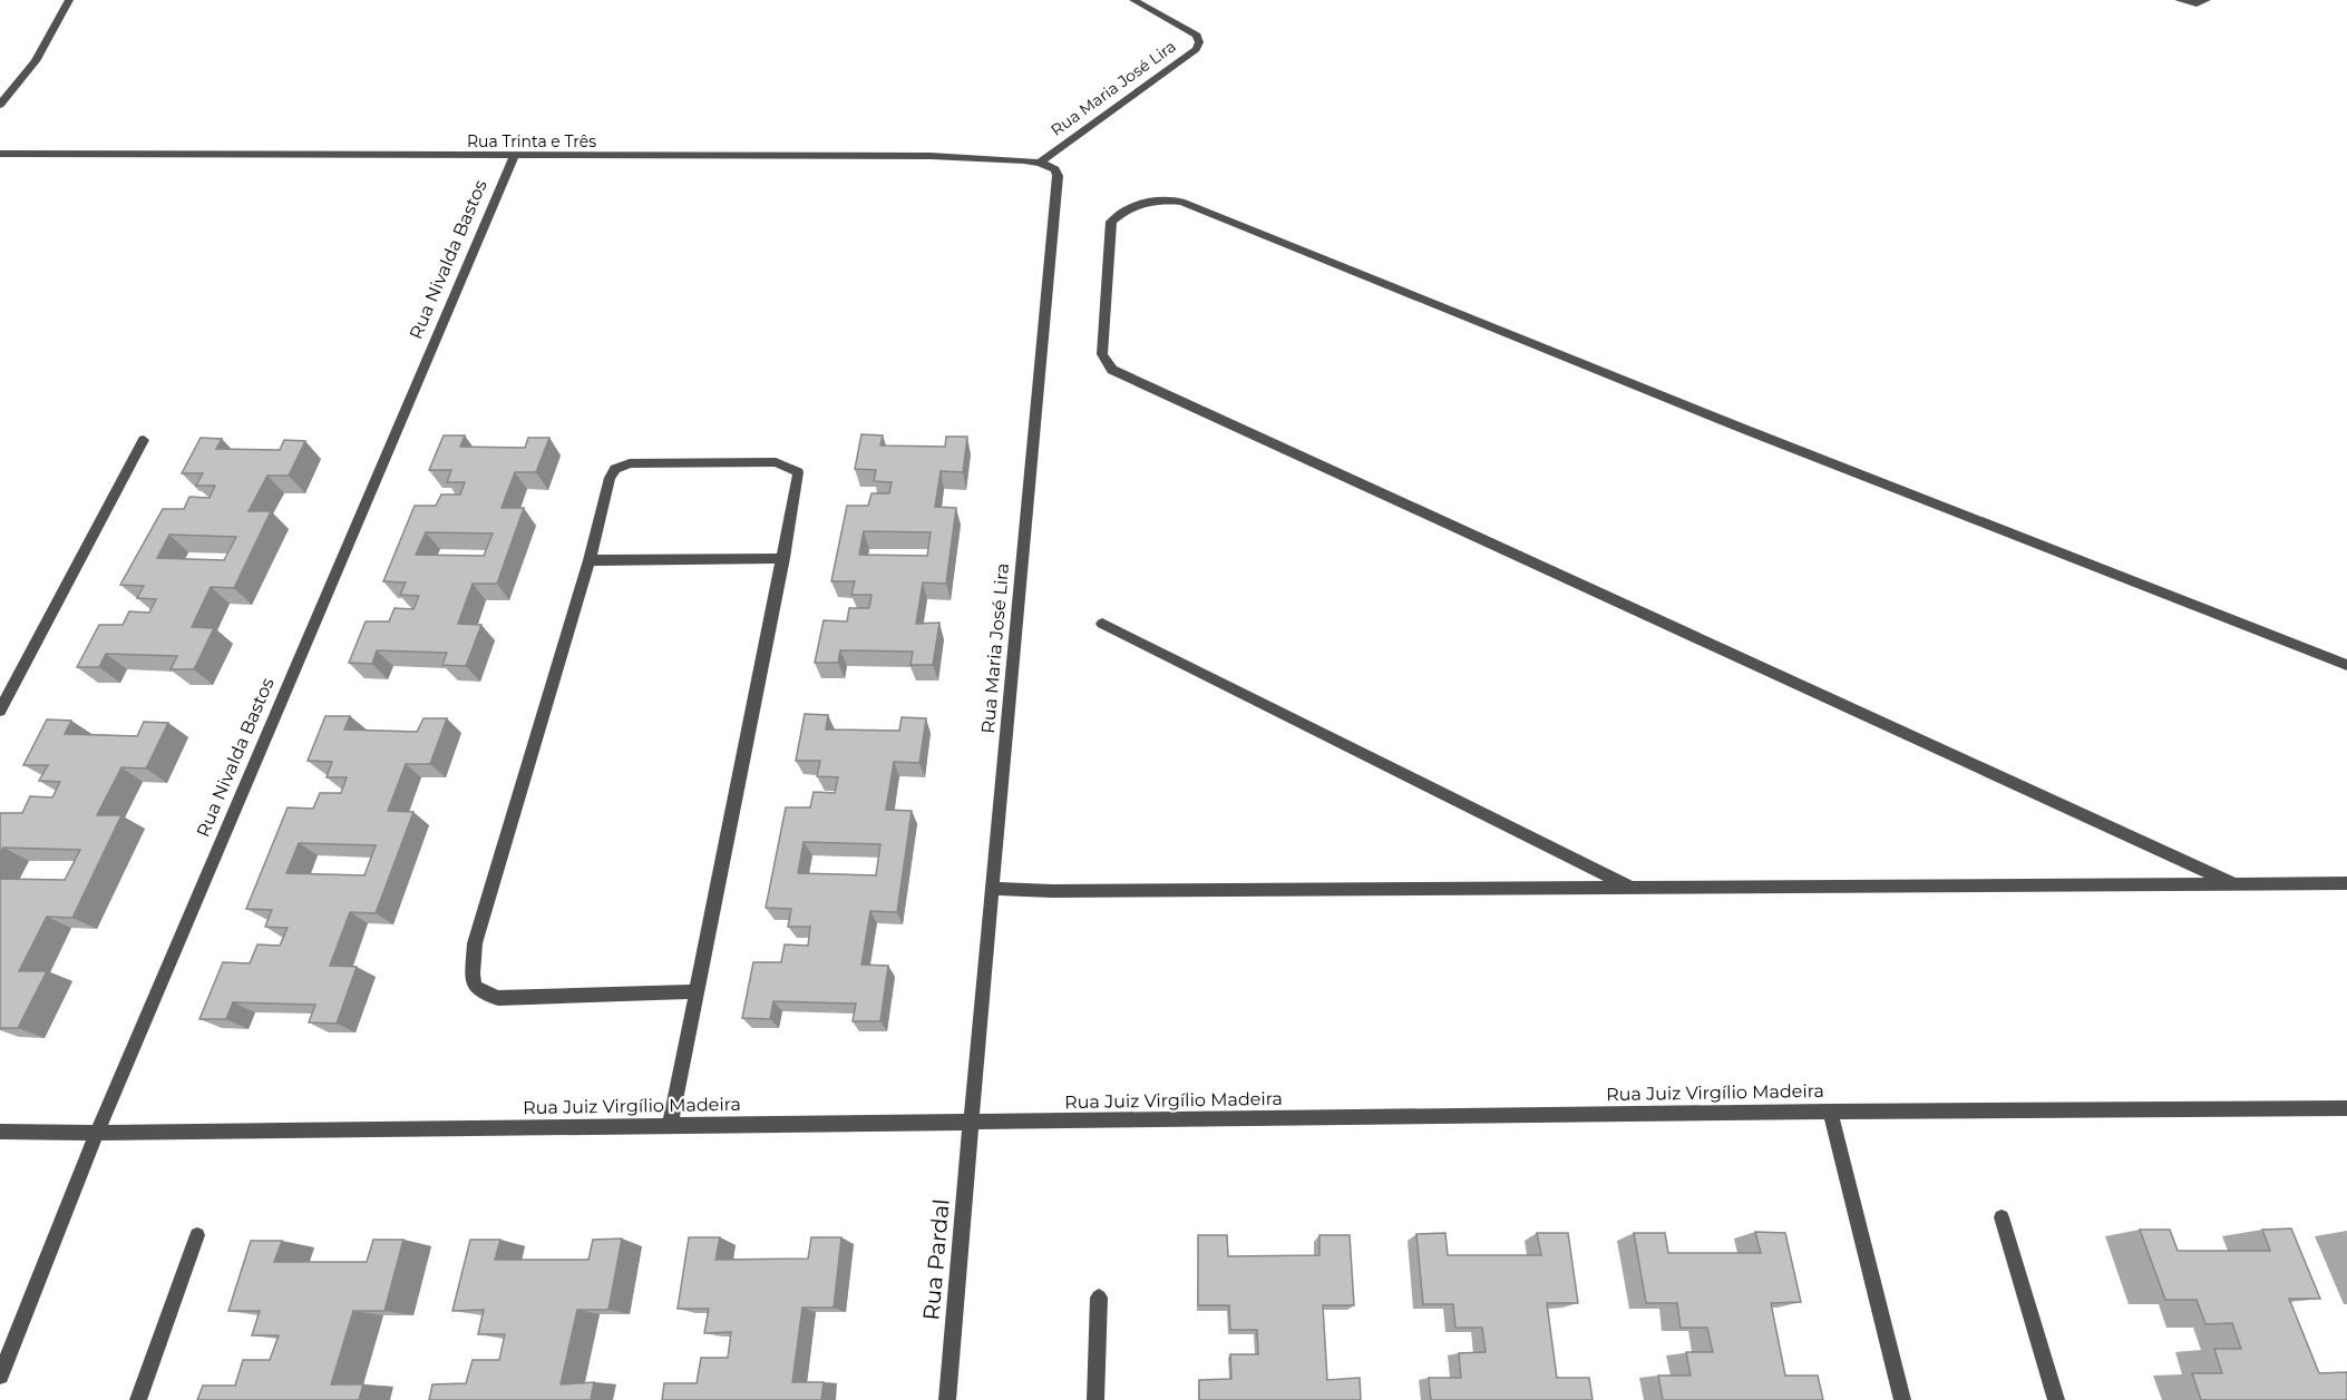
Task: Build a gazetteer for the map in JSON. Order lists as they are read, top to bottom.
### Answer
{
  "streets": {
    "street": [
      "Rua Maria José Lira",
      "Rua Trinta e Três",
      "Rua Nivalda Bastos",
      "Rua Juiz Virgílio Madeira",
      "Rua Pardal"
    ]
  },
  "crossings": [
    ["Rua Maria José Lira", "Rua Trinta e Três"],
    ["Rua Maria José Lira", "Rua Juiz Virgílio Madeira"],
    ["Rua Maria José Lira", "Rua Pardal"],
    ["Rua Trinta e Três", "Rua Nivalda Bastos"],
    ["Rua Nivalda Bastos", "Rua Juiz Virgílio Madeira"],
    ["Rua Juiz Virgílio Madeira", "Rua Pardal"]
  ]
}
